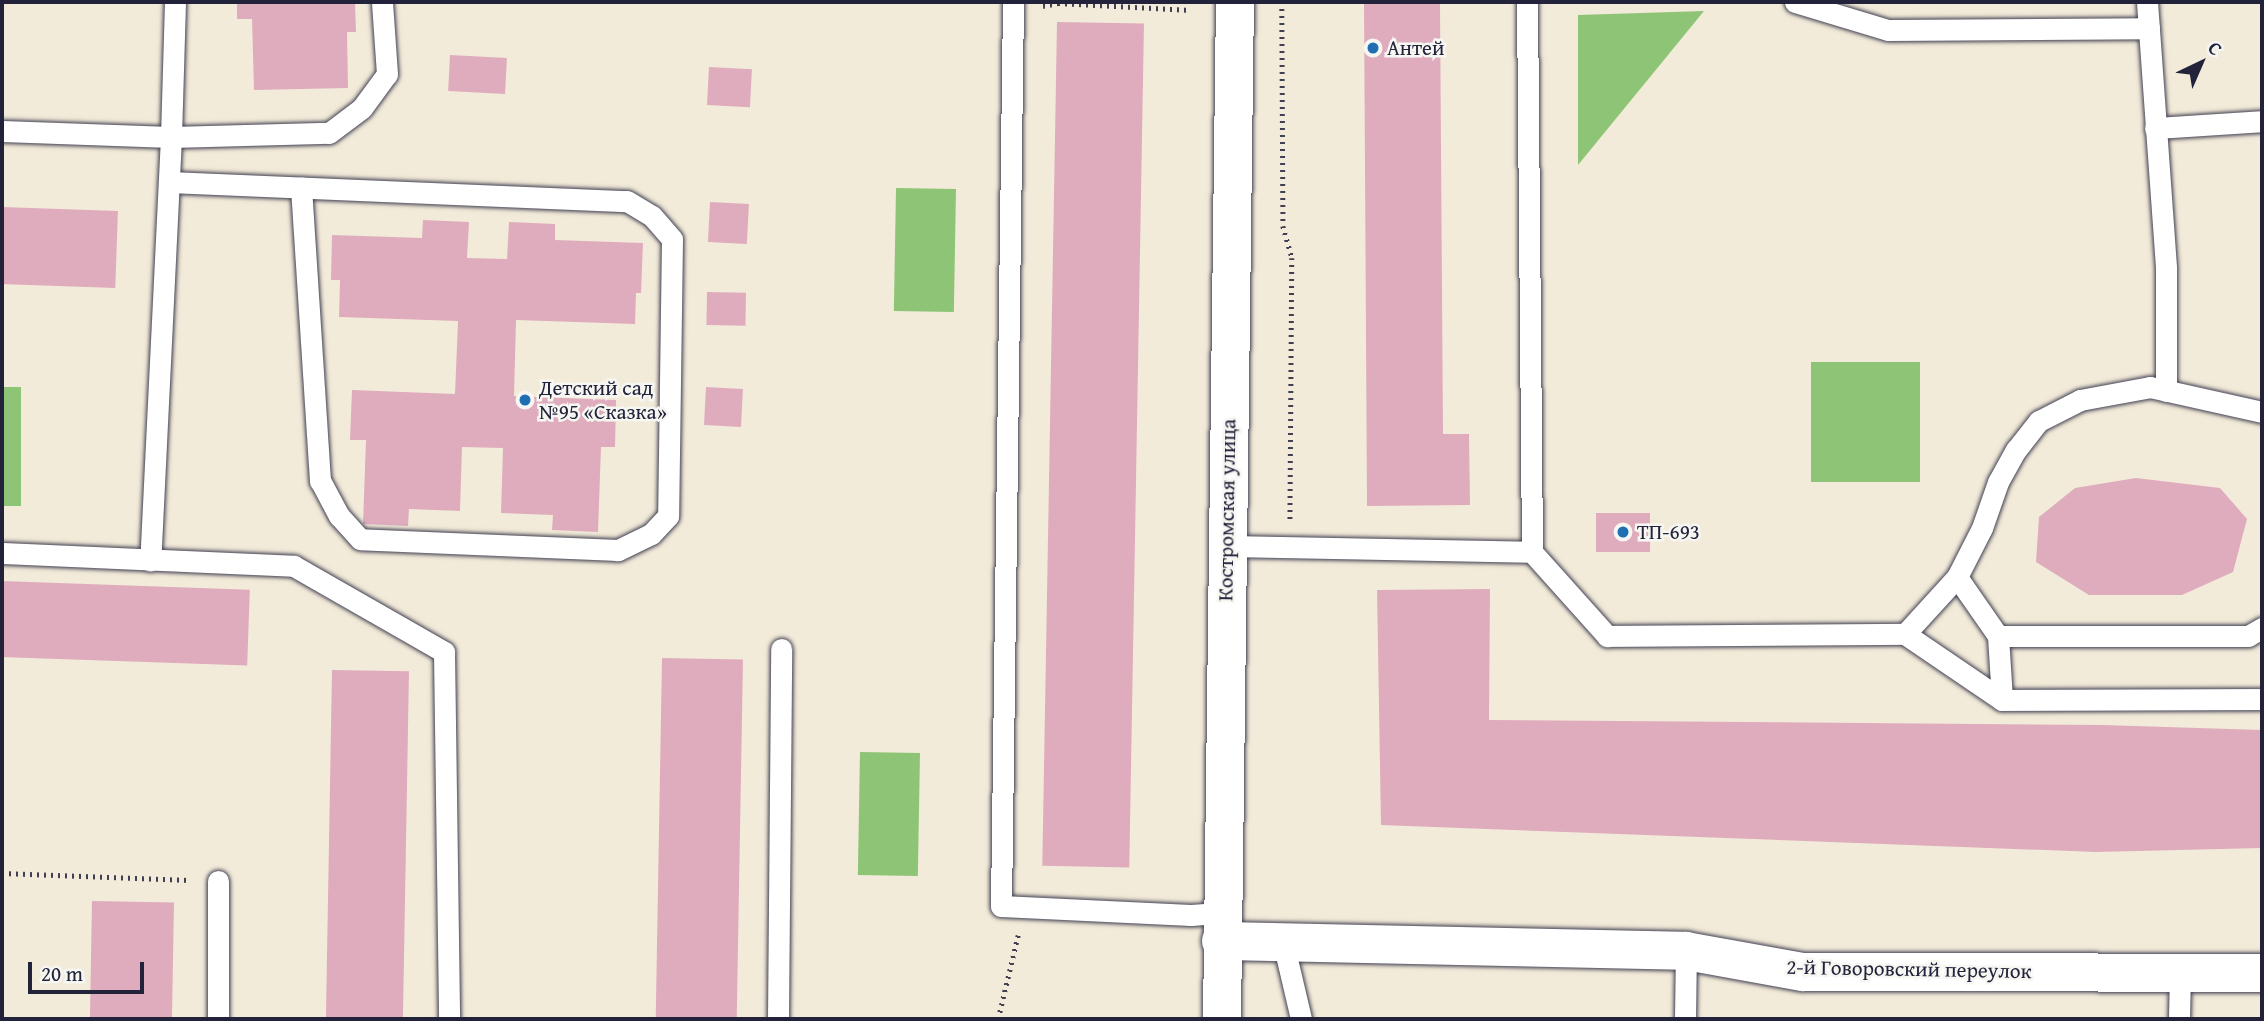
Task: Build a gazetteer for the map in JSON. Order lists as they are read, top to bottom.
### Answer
{
  "streets": {
    "street": ["Костромская улица", "2-й Говоровский переулок"]
  },
  "crossings": [
    ["Костромская улица", "2-й Говоровский переулок"]
  ],
  "places": ["Антей", "Детский сад №95 «Сказка»", "ТП-693"],
  "scale_bar": "20 m",
  "north": "top right"
}
